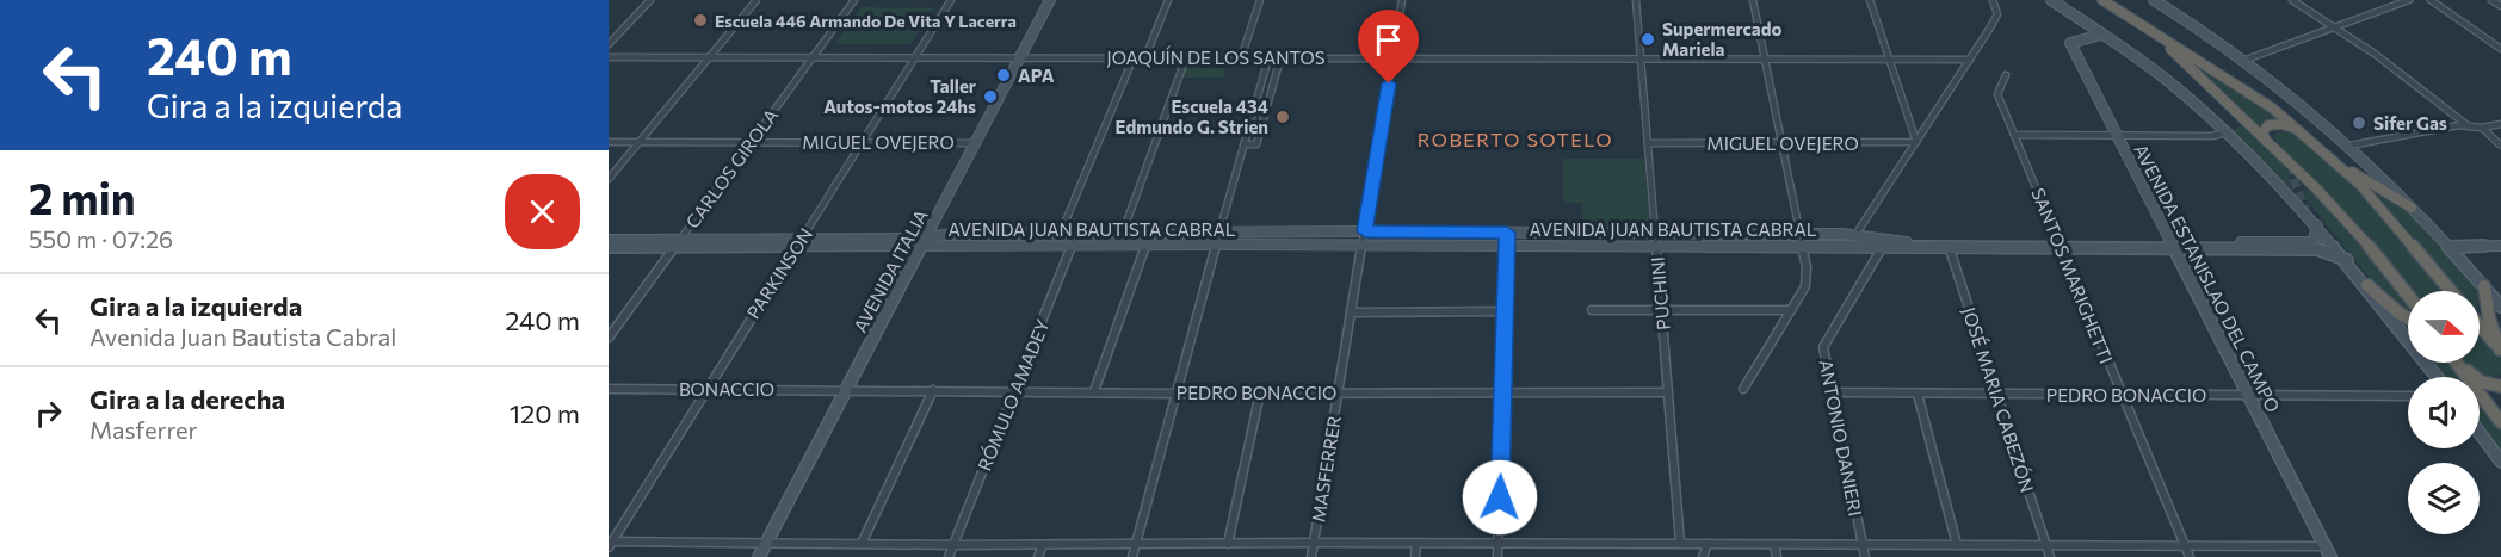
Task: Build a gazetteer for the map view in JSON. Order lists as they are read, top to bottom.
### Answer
{
  "streets": {
    "main road": ["AVENIDA JUAN BAUTISTA CABRAL", "AVENIDA ITALIA", "AVENIDA ESTANISLAO DEL CAMPO"],
    "street": [
      "JOAQUÍN DE LOS SANTOS",
      "MIGUEL OVEJERO",
      "CARLOS GIROLA",
      "PARKINSON",
      "SANTOS MARIGHETTI",
      "PUCHINI",
      "BONACCIO",
      "PEDRO BONACCIO",
      "RÓMULO AMADEY",
      "JOSÉ MARIA CABEZÓN",
      "ANTONIO DANIERI",
      "MASFERRER"
    ]
  },
  "crossings": [
    ["JOAQUÍN DE LOS SANTOS", "CARLOS GIROLA"],
    ["JOAQUÍN DE LOS SANTOS", "AVENIDA ITALIA"],
    ["JOAQUÍN DE LOS SANTOS", "PARKINSON"],
    ["JOAQUÍN DE LOS SANTOS", "PUCHINI"],
    ["JOAQUÍN DE LOS SANTOS", "MASFERRER"],
    ["MIGUEL OVEJERO", "CARLOS GIROLA"],
    ["MIGUEL OVEJERO", "AVENIDA ITALIA"],
    ["MIGUEL OVEJERO", "PARKINSON"],
    ["MIGUEL OVEJERO", "PUCHINI"],
    ["CARLOS GIROLA", "AVENIDA JUAN BAUTISTA CABRAL"],
    ["AVENIDA JUAN BAUTISTA CABRAL", "AVENIDA ITALIA"],
    ["AVENIDA JUAN BAUTISTA CABRAL", "PARKINSON"],
    ["AVENIDA JUAN BAUTISTA CABRAL", "SANTOS MARIGHETTI"],
    ["AVENIDA JUAN BAUTISTA CABRAL", "AVENIDA ESTANISLAO DEL CAMPO"],
    ["AVENIDA JUAN BAUTISTA CABRAL", "PUCHINI"],
    ["AVENIDA JUAN BAUTISTA CABRAL", "RÓMULO AMADEY"],
    ["AVENIDA JUAN BAUTISTA CABRAL", "JOSÉ MARIA CABEZÓN"],
    ["AVENIDA JUAN BAUTISTA CABRAL", "ANTONIO DANIERI"],
    ["AVENIDA JUAN BAUTISTA CABRAL", "MASFERRER"],
    ["AVENIDA ITALIA", "BONACCIO"],
    ["AVENIDA ITALIA", "PEDRO BONACCIO"],
    ["PARKINSON", "BONACCIO"],
    ["SANTOS MARIGHETTI", "PEDRO BONACCIO"],
    ["AVENIDA ESTANISLAO DEL CAMPO", "PEDRO BONACCIO"],
    ["PUCHINI", "PEDRO BONACCIO"],
    ["BONACCIO", "PEDRO BONACCIO"],
    ["PEDRO BONACCIO", "RÓMULO AMADEY"],
    ["PEDRO BONACCIO", "JOSÉ MARIA CABEZÓN"],
    ["PEDRO BONACCIO", "ANTONIO DANIERI"],
    ["PEDRO BONACCIO", "MASFERRER"]
  ],
  "districts": ["ROBERTO SOTELO"],
  "places": [
    "Escuela 446 Armando De Vita Y Lacerra",
    "Supermercado Mariela",
    "APA",
    "Taller Autos-motos 24hs",
    "Escuela 434 Edmundo G. Strien",
    "Sifer Gas"
  ],
  "north": "right",
  "page": {
    "turn": ["240 m", "Gira a la izquierda"],
    "heading": ["2 min", "550 m · 07:26"],
    "list": [
      {
        "name": "Gira a la izquierda",
        "note": "Avenida Juan Bautista Cabral",
        "value": "240 m"
      },
      {
        "name": "Gira a la derecha",
        "note": "Masferrer",
        "value": "120 m"
      }
    ]
  }
}
